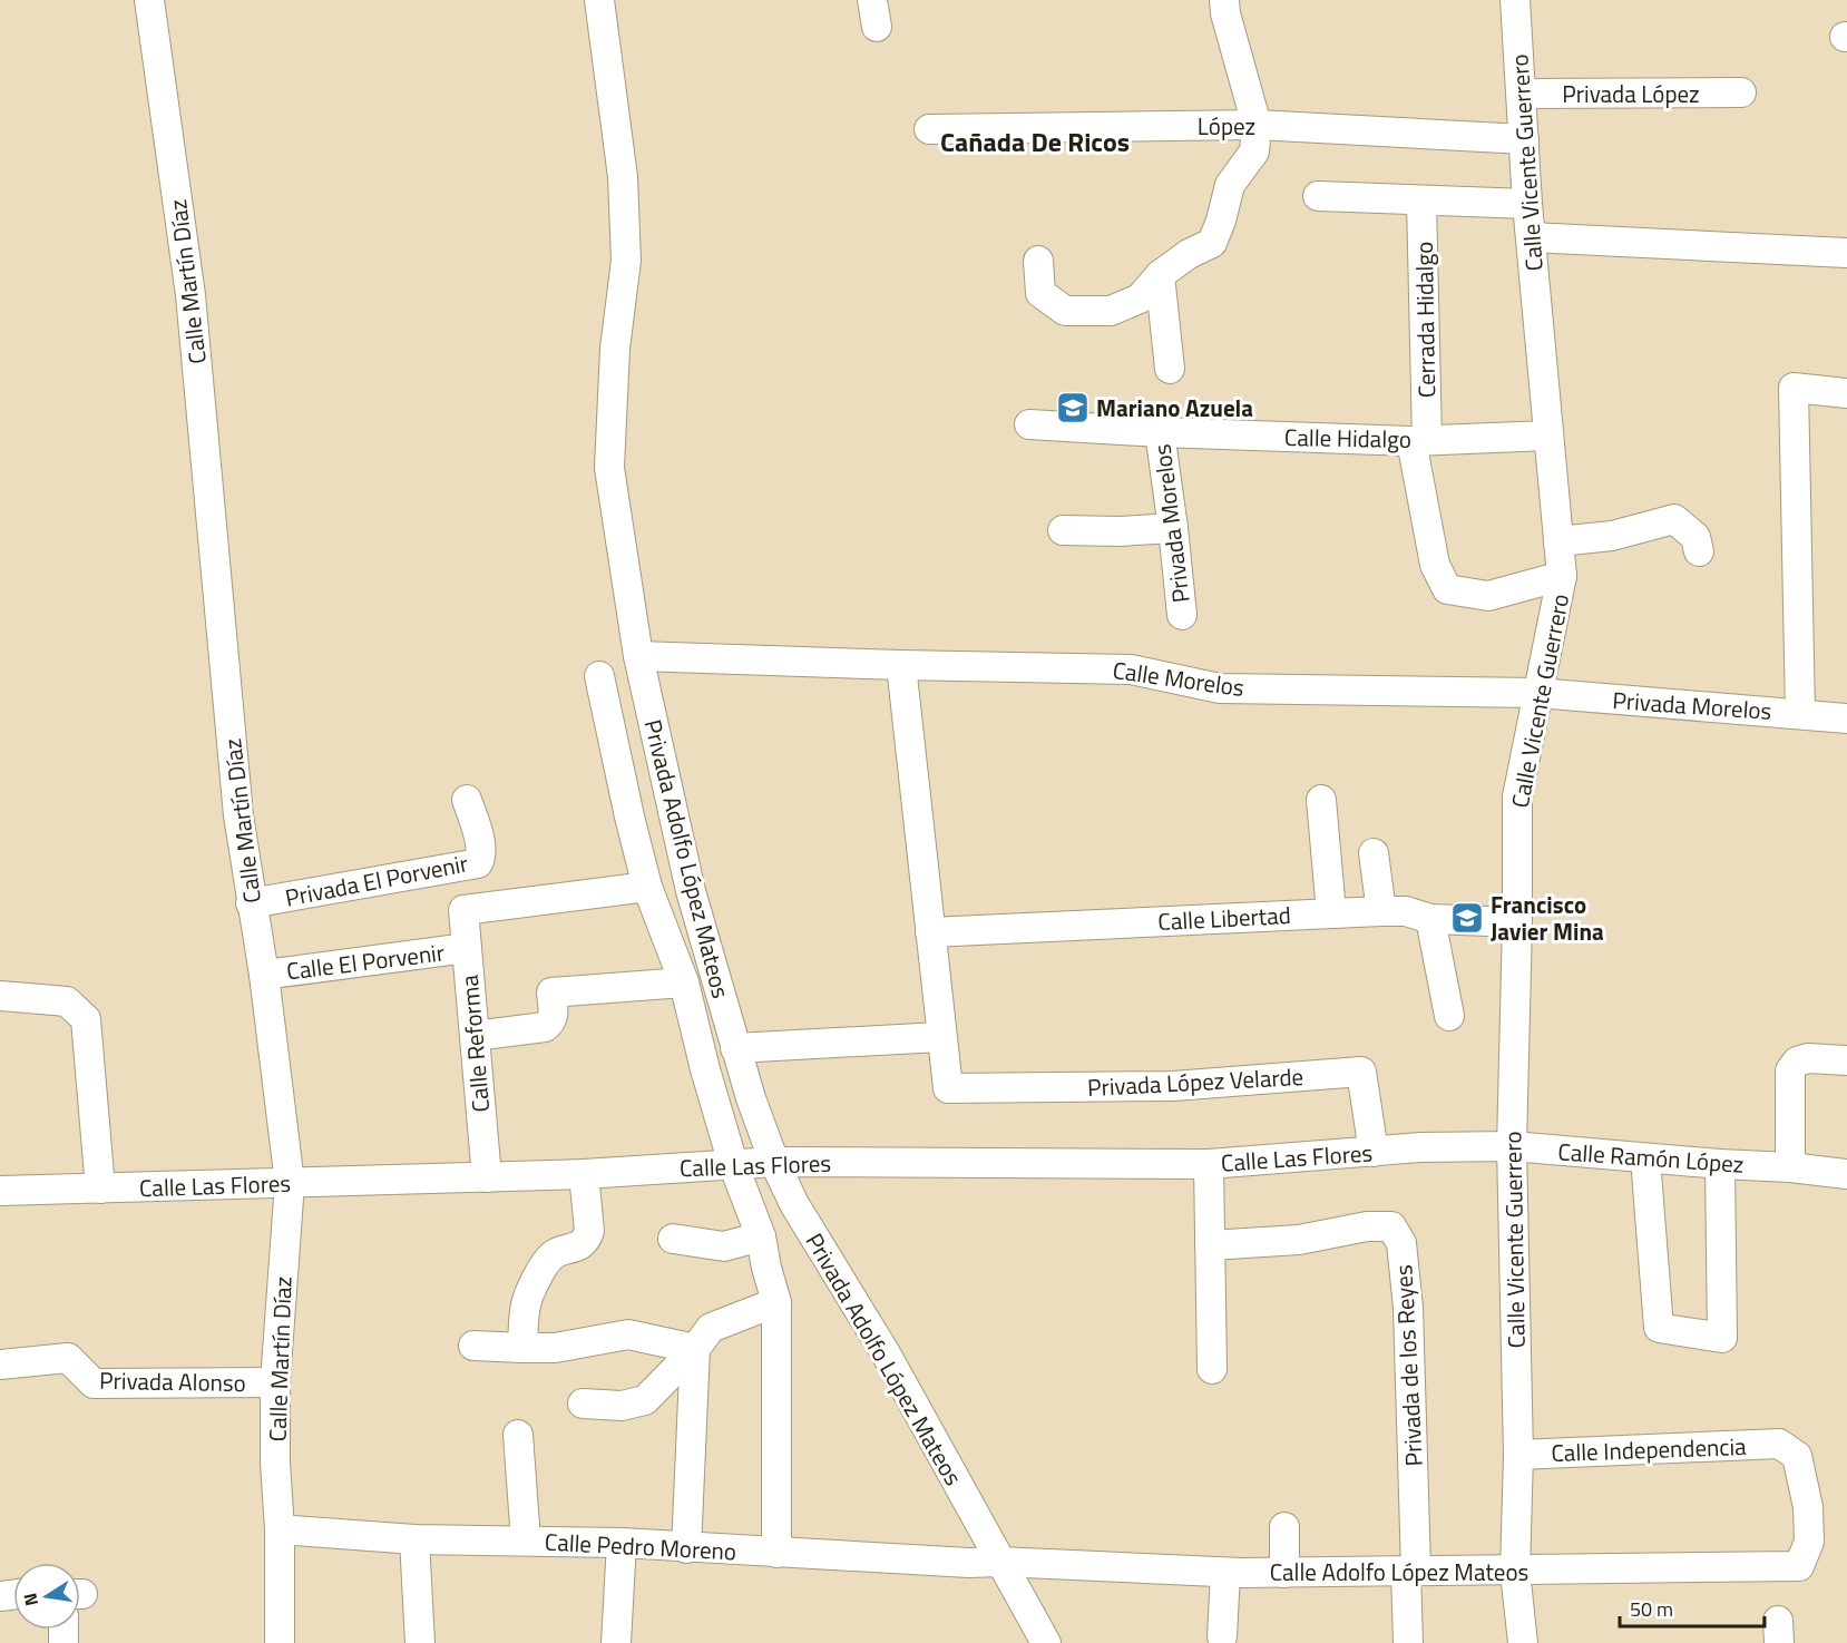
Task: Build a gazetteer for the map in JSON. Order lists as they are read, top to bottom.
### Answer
{
  "streets": {
    "street": [
      "Privada López",
      "López",
      "Calle Vicente Guerrero",
      "Calle Martín Díaz",
      "Cerrada Hidalgo",
      "Calle Hidalgo",
      "Privada Morelos",
      "Calle Morelos",
      "Privada Adolfo López Mateos",
      "Privada El Porvenir",
      "Calle Libertad",
      "Calle El Porvenir",
      "Calle Reforma",
      "Privada López Velarde",
      "Calle Las Flores",
      "Calle Ramón López",
      "Privada de los Reyes",
      "Privada Alonso",
      "Calle Independencia",
      "Calle Pedro Moreno",
      "Calle Adolfo López Mateos"
    ]
  },
  "crossings": [
    ["Privada López", "Calle Vicente Guerrero"],
    ["López", "Calle Vicente Guerrero"],
    ["Calle Vicente Guerrero", "Cerrada Hidalgo"],
    ["Calle Vicente Guerrero", "Calle Hidalgo"],
    ["Calle Vicente Guerrero", "Privada Morelos"],
    ["Calle Vicente Guerrero", "Calle Morelos"],
    ["Calle Vicente Guerrero", "Calle Libertad"],
    ["Calle Vicente Guerrero", "Calle Las Flores"],
    ["Calle Vicente Guerrero", "Calle Ramón López"],
    ["Calle Vicente Guerrero", "Calle Independencia"],
    ["Calle Vicente Guerrero", "Calle Adolfo López Mateos"],
    ["Calle Martín Díaz", "Privada El Porvenir"],
    ["Calle Martín Díaz", "Calle El Porvenir"],
    ["Calle Martín Díaz", "Calle Las Flores"],
    ["Calle Martín Díaz", "Privada Alonso"],
    ["Calle Martín Díaz", "Calle Pedro Moreno"],
    ["Cerrada Hidalgo", "Calle Hidalgo"],
    ["Calle Hidalgo", "Privada Morelos"],
    ["Privada Morelos", "Calle Morelos"],
    ["Calle Morelos", "Privada Adolfo López Mateos"],
    ["Privada Adolfo López Mateos", "Calle Las Flores"],
    ["Privada Adolfo López Mateos", "Calle Pedro Moreno"],
    ["Privada Adolfo López Mateos", "Calle Adolfo López Mateos"],
    ["Calle El Porvenir", "Calle Reforma"],
    ["Calle Reforma", "Calle Las Flores"],
    ["Privada López Velarde", "Calle Las Flores"],
    ["Calle Las Flores", "Calle Ramón López"],
    ["Privada de los Reyes", "Calle Adolfo López Mateos"],
    ["Calle Independencia", "Calle Adolfo López Mateos"],
    ["Calle Pedro Moreno", "Calle Adolfo López Mateos"]
  ],
  "districts": ["Cañada De Ricos"],
  "places": {
    "school or university": ["Mariano Azuela", "Francisco Javier Mina"]
  },
  "scale_bar": "50 m",
  "north": "left"
}
